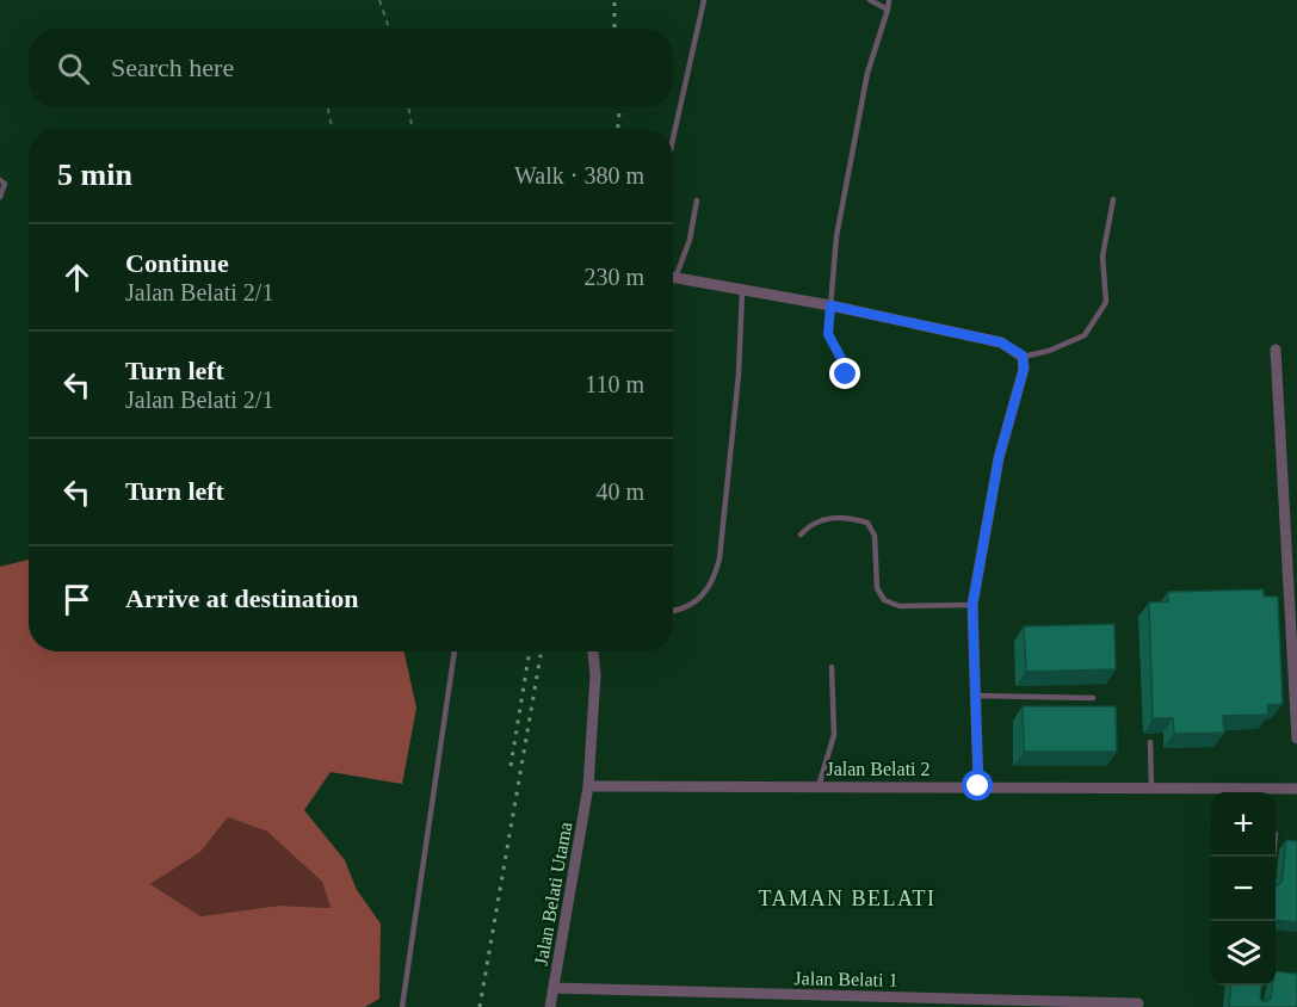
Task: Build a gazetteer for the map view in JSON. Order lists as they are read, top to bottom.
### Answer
{
  "streets": {
    "street": ["Jalan Belati 2", "Jalan Belati Utama", "Jalan Belati 1"]
  },
  "crossings": [
    ["Jalan Belati 2", "Jalan Belati Utama"],
    ["Jalan Belati Utama", "Jalan Belati 1"]
  ],
  "districts": ["TAMAN BELATI"],
  "page": {
    "search": "Search here",
    "heading": ["5 min", "Walk · 380 m"],
    "list": [
      ["Continue", "Jalan Belati 2/1", "230 m"],
      ["Turn left", "Jalan Belati 2/1", "110 m"],
      ["Turn left", "40 m"],
      "Arrive at destination"
    ],
    "map_buttons": ["+", "−"]
  }
}
